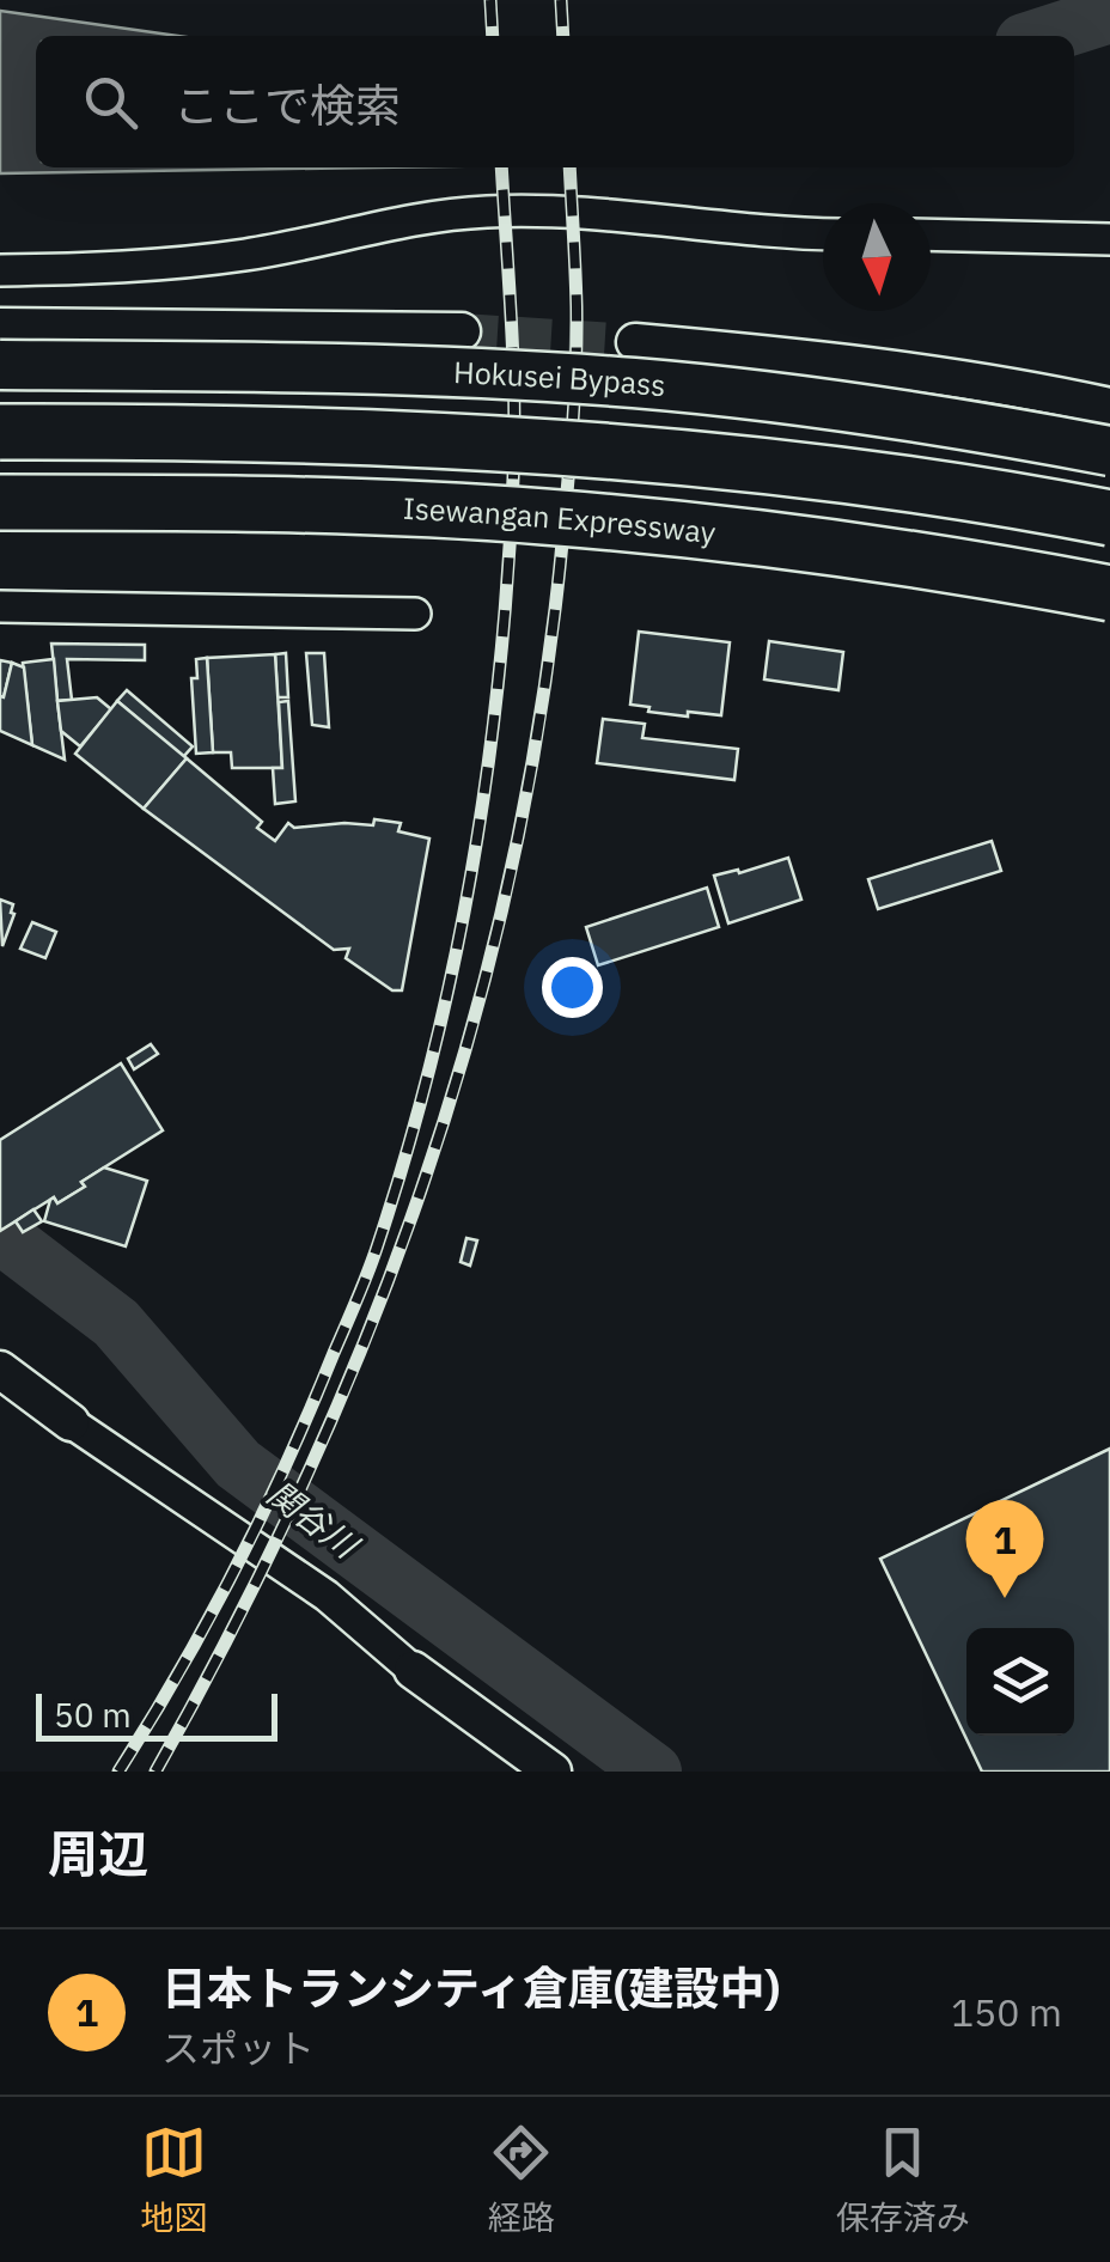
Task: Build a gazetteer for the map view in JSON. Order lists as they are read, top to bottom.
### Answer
{
  "streets": {
    "highway": ["Hokusei Bypass", "Isewangan Expressway"]
  },
  "water": ["関谷川"],
  "scale_bar": "50 m",
  "north": "bottom",
  "page": {
    "search": "ここで検索",
    "pins": "1",
    "scale": "50 m",
    "heading": "周辺",
    "list": [
      {
        "mark": "1",
        "name": "日本トランシティ倉庫(建設中)",
        "note": "スポット",
        "value": "150 m"
      }
    ],
    "nav": ["地図", "経路", "保存済み"]
  }
}
